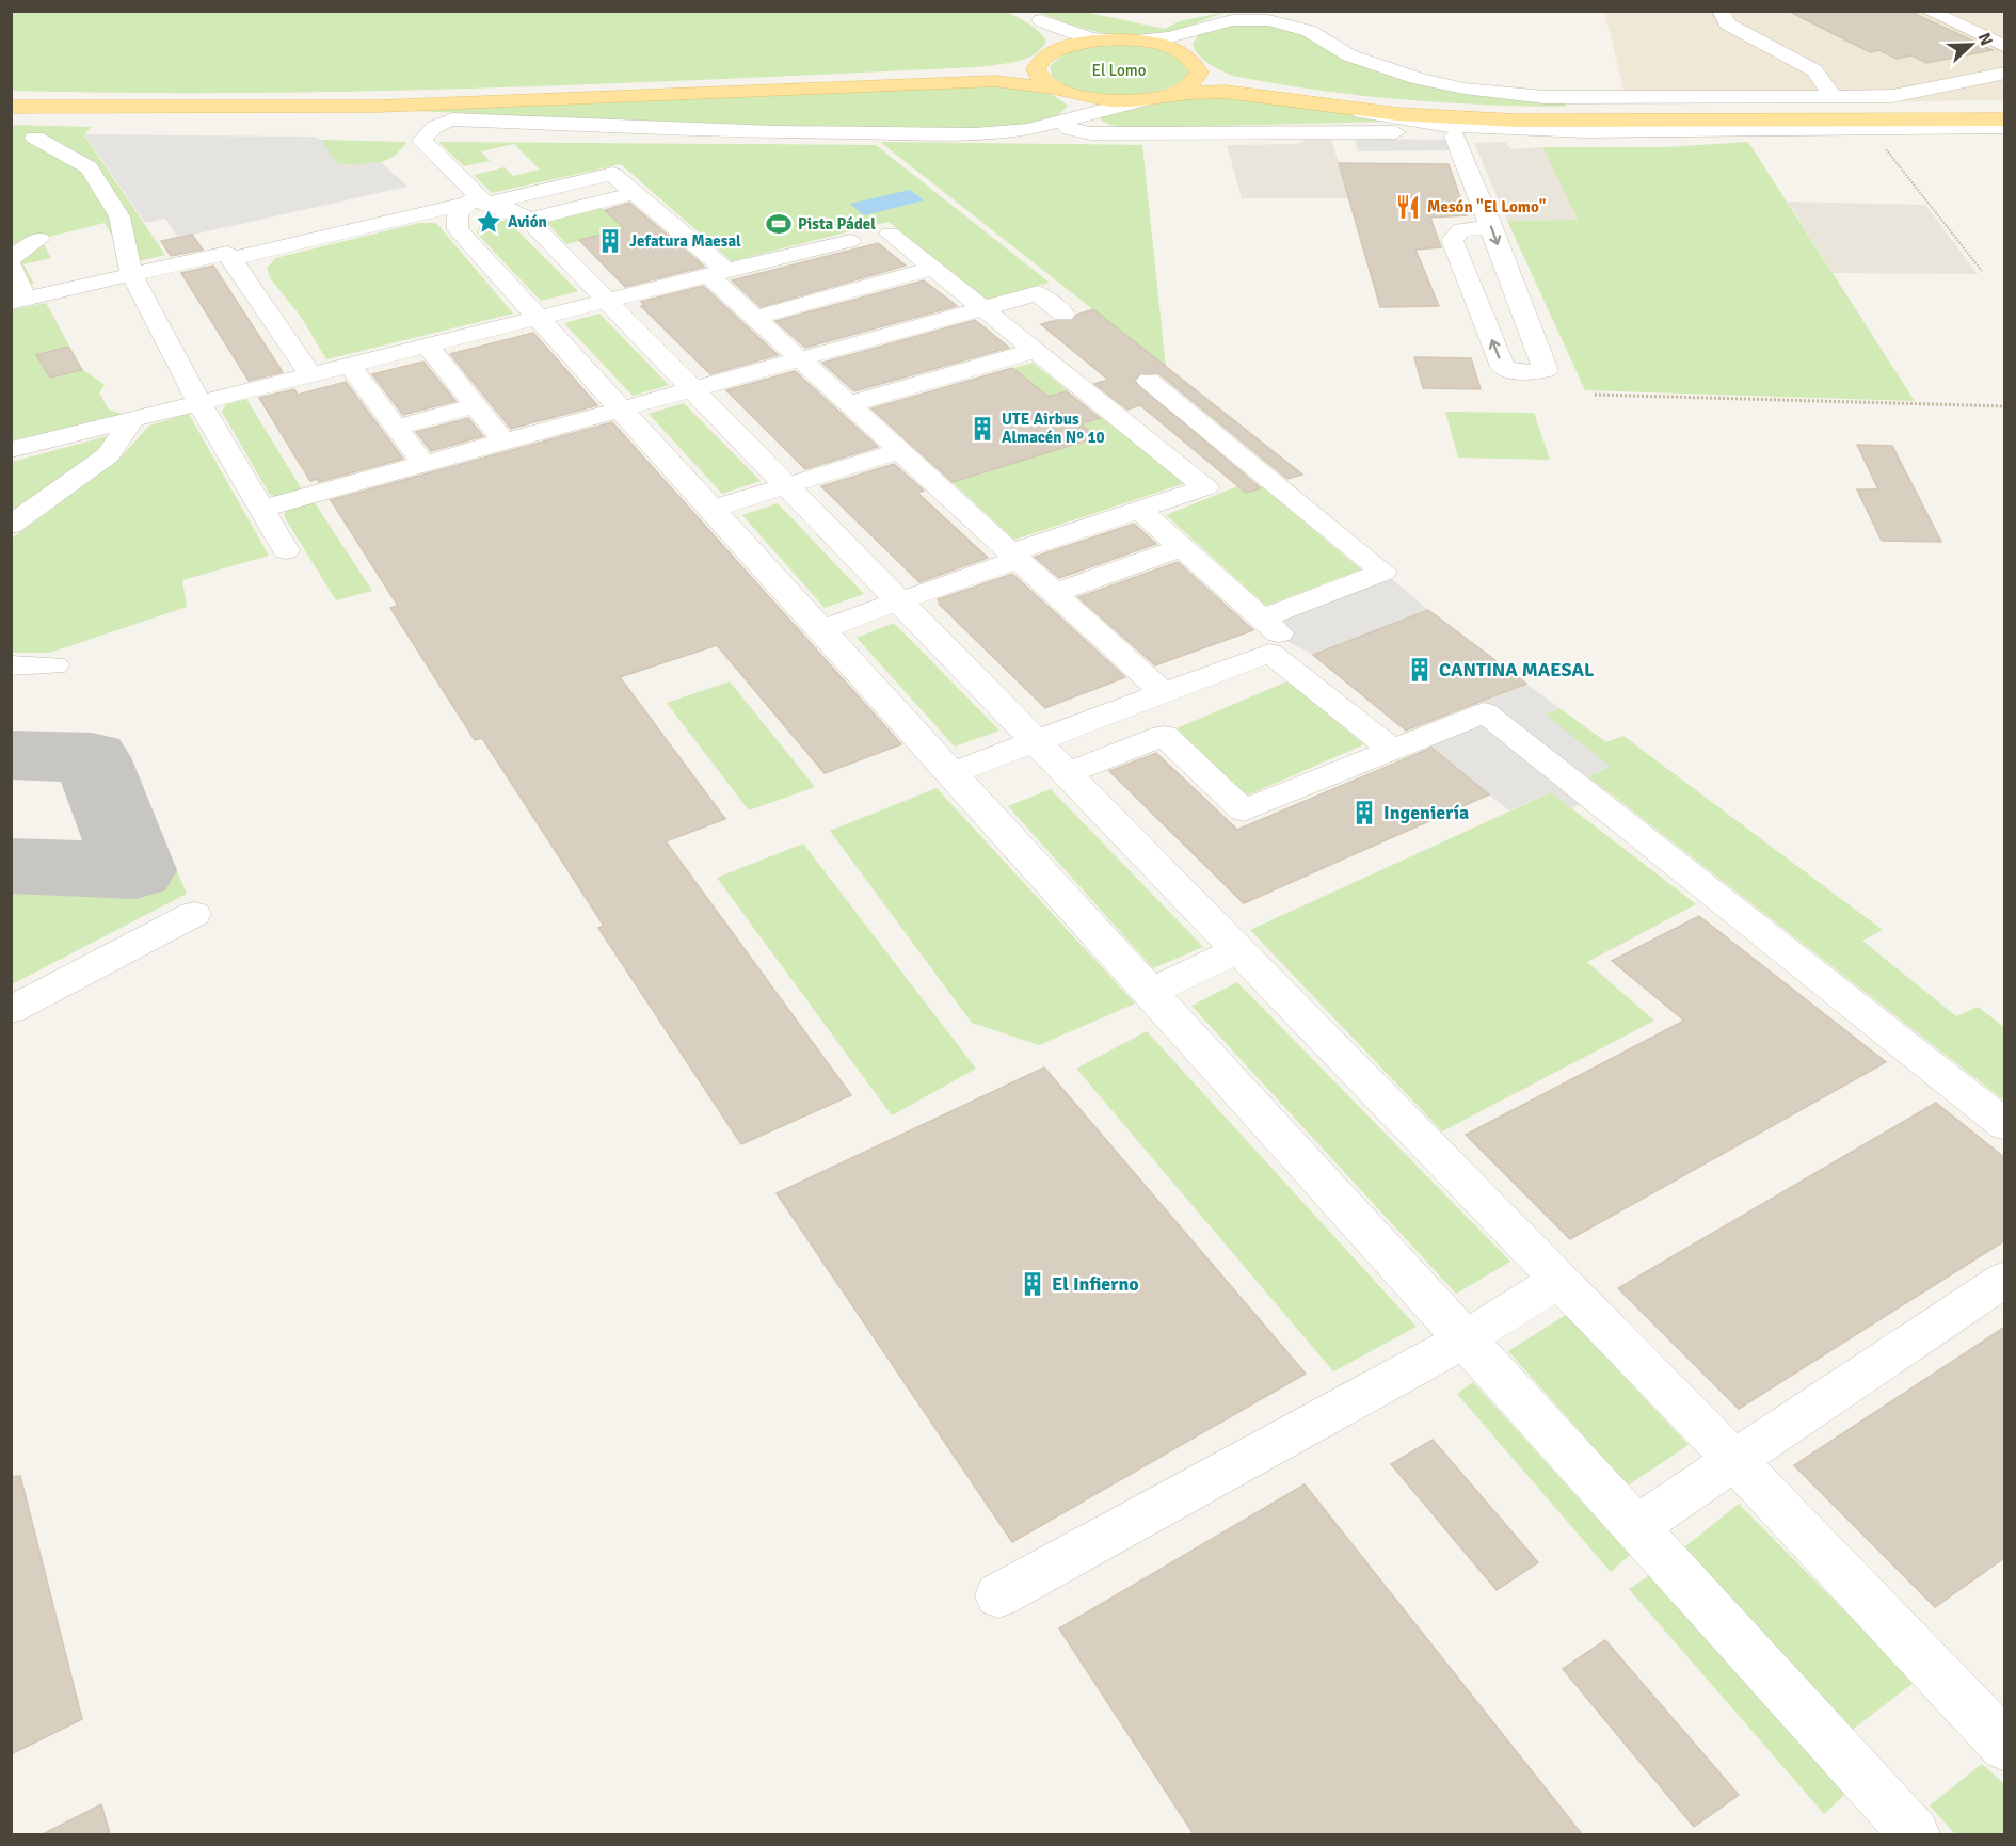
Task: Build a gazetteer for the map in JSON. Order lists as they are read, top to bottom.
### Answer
{
  "parks": ["El Lomo"],
  "places": {
    "restaurant": ["Mesón \"El Lomo\""],
    "place": ["Avión"],
    "sports": ["Pista Pádel"],
    "building": [
      "Jefatura Maesal",
      "UTE Airbus Almacén Nº 10",
      "CANTINA MAESAL",
      "Ingeniería",
      "El Infierno"
    ]
  },
  "north": "right"
}
